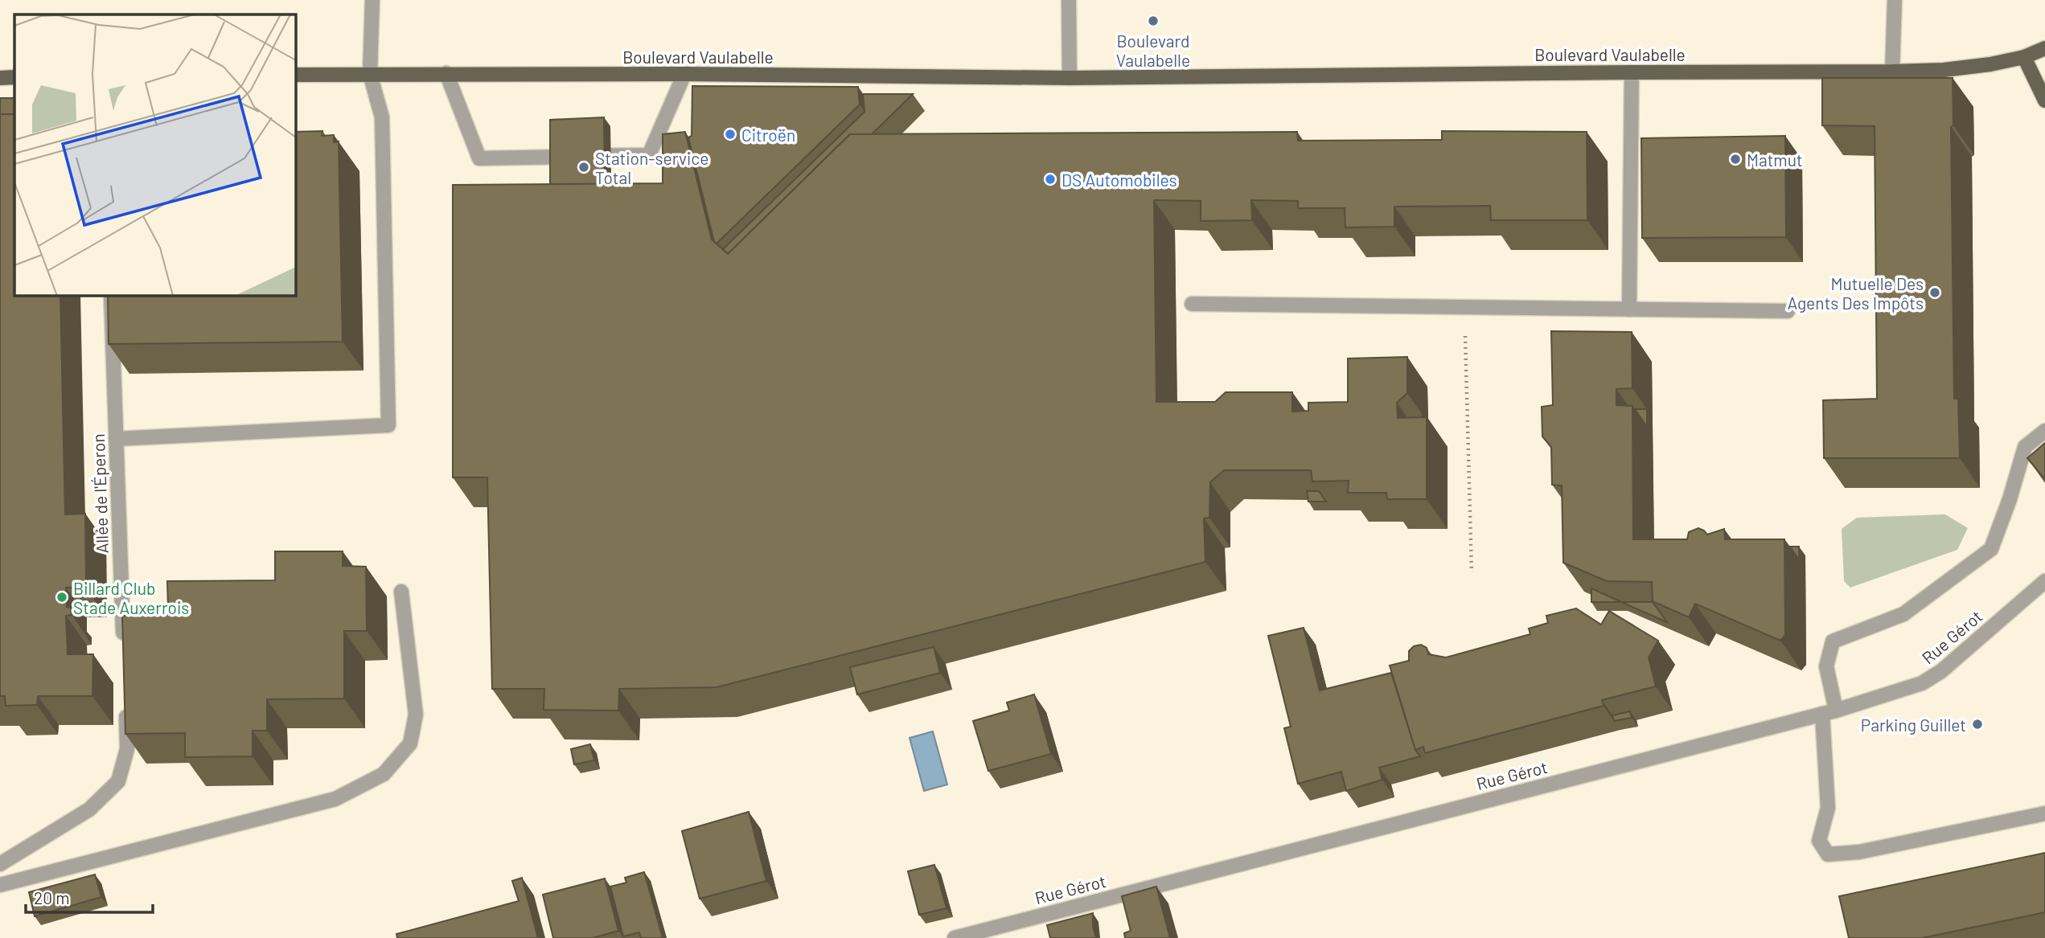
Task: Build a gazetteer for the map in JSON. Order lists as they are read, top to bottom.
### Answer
{
  "streets": {
    "main road": ["Boulevard Vaulabelle"],
    "street": ["Allée de l'Éperon", "Rue Gérot"]
  },
  "places": [
    "Boulevard Vaulabelle",
    "Citroën",
    "Matmut",
    "Station-service Total",
    "DS Automobiles",
    "Mutuelle Des Agents Des Impôts",
    "Billard Club Stade Auxerrois",
    "Parking Guillet"
  ],
  "scale_bar": "20 m"
}
